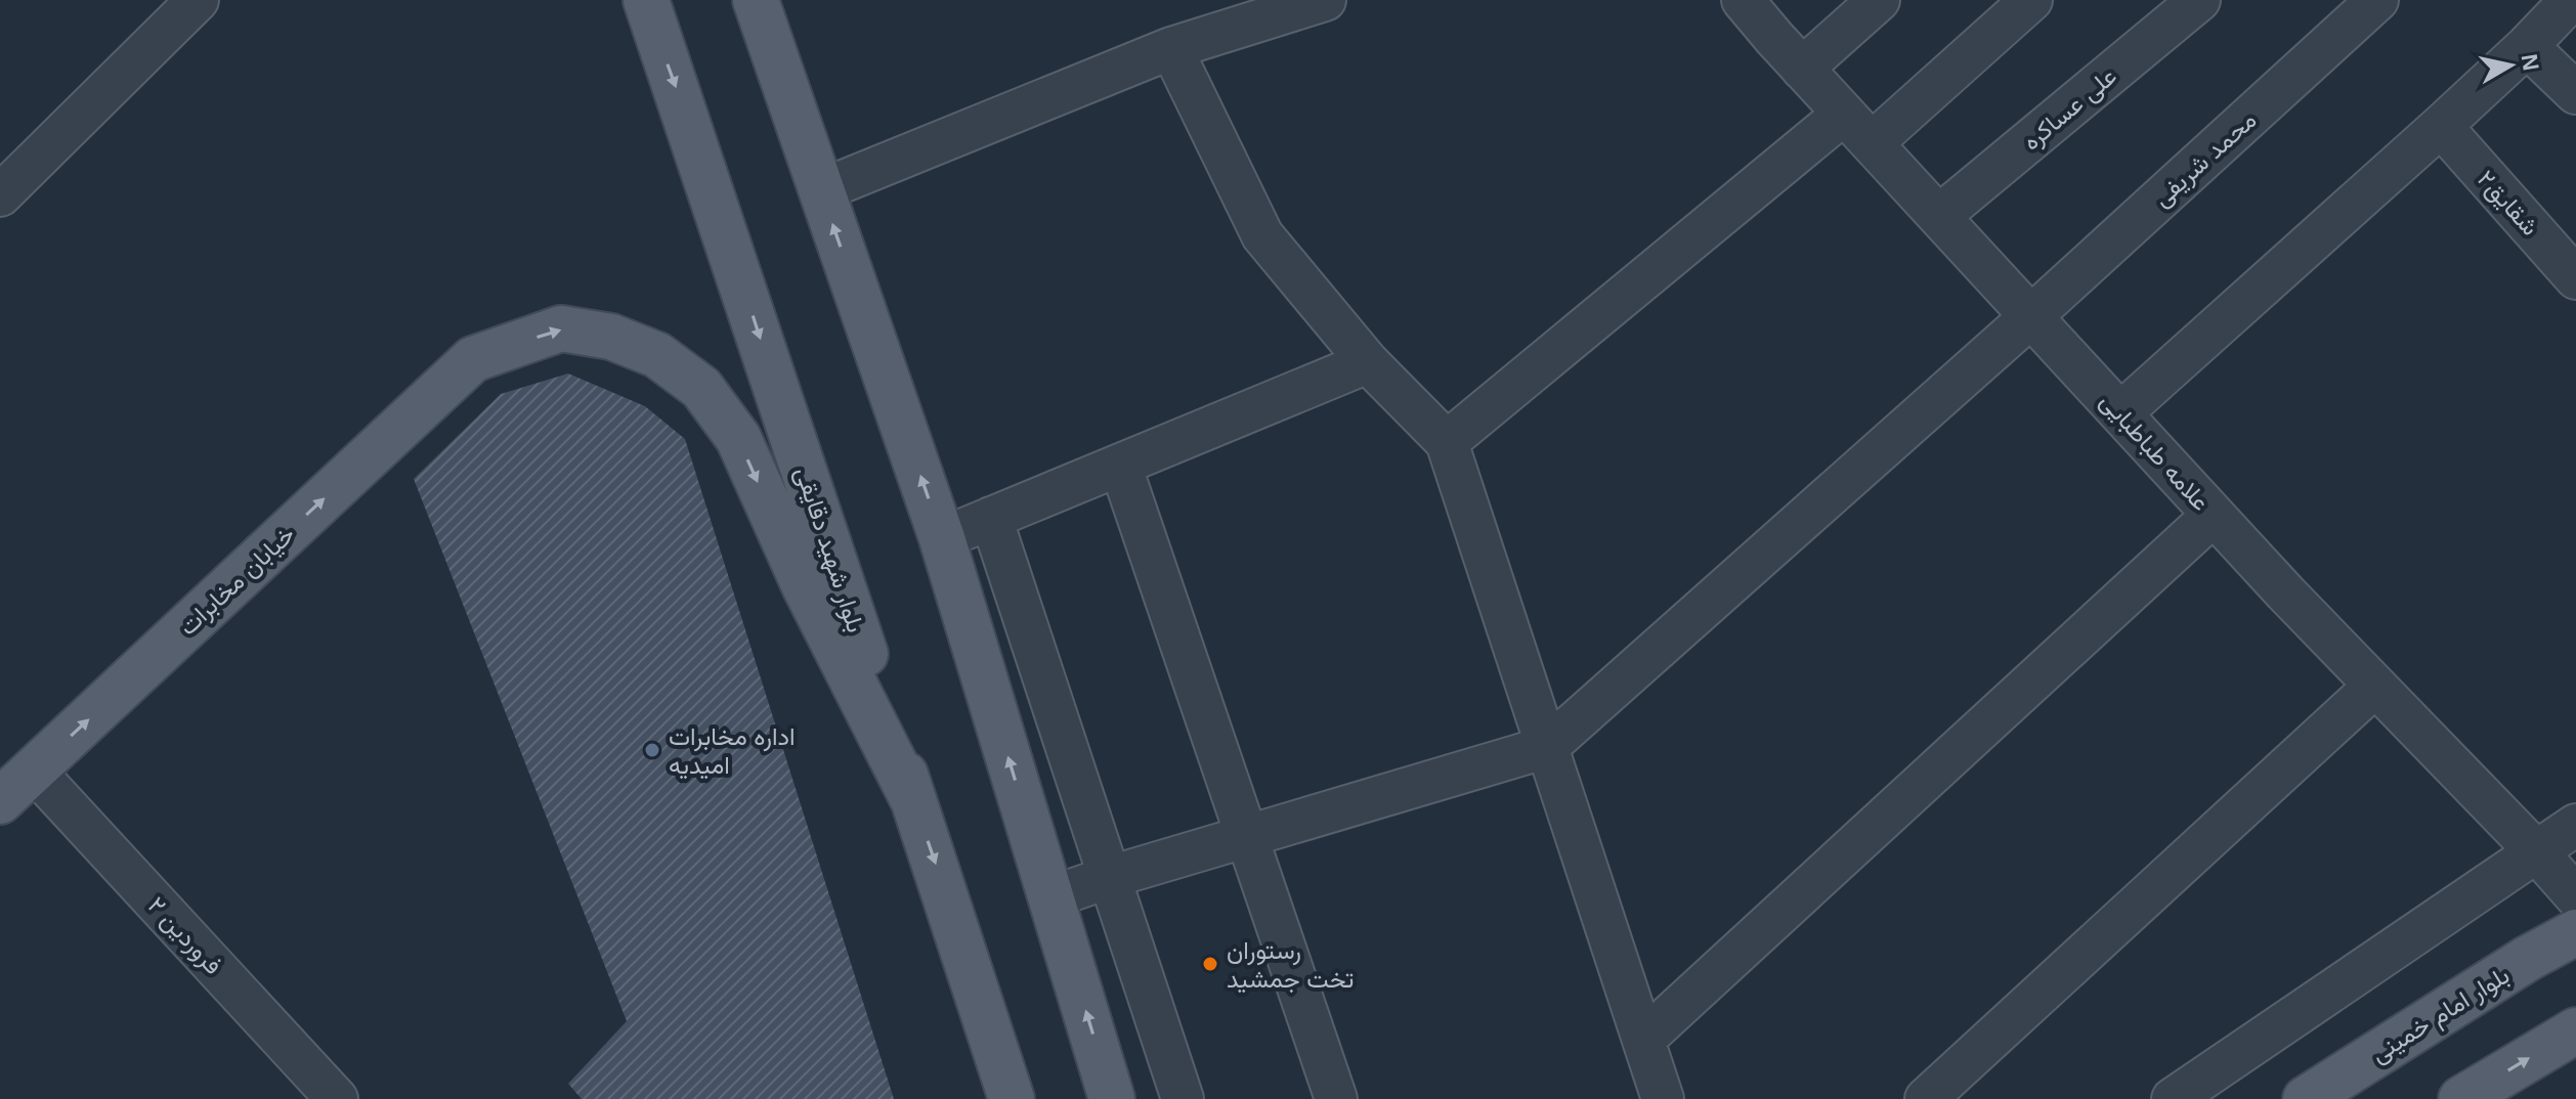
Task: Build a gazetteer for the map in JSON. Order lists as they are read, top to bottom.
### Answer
{
  "streets": {
    "main road": ["بلوار شهید دقایقی", "خیابان مخابرات", "بلوار امام خمینی"],
    "street": [
      "علی عساکره",
      "محمد شریفی",
      "شقایق۲",
      "علامه طباطبایی",
      "فروردین ۲"
    ]
  },
  "crossings": [
    ["علی عساکره", "علامه طباطبایی"],
    ["محمد شریفی", "علامه طباطبایی"],
    ["بلوار شهید دقایقی", "خیابان مخابرات"],
    ["خیابان مخابرات", "فروردین ۲"]
  ],
  "places": ["اداره مخابرات امیدیه", "رستوران تخت جمشید"],
  "north": "right"
}
